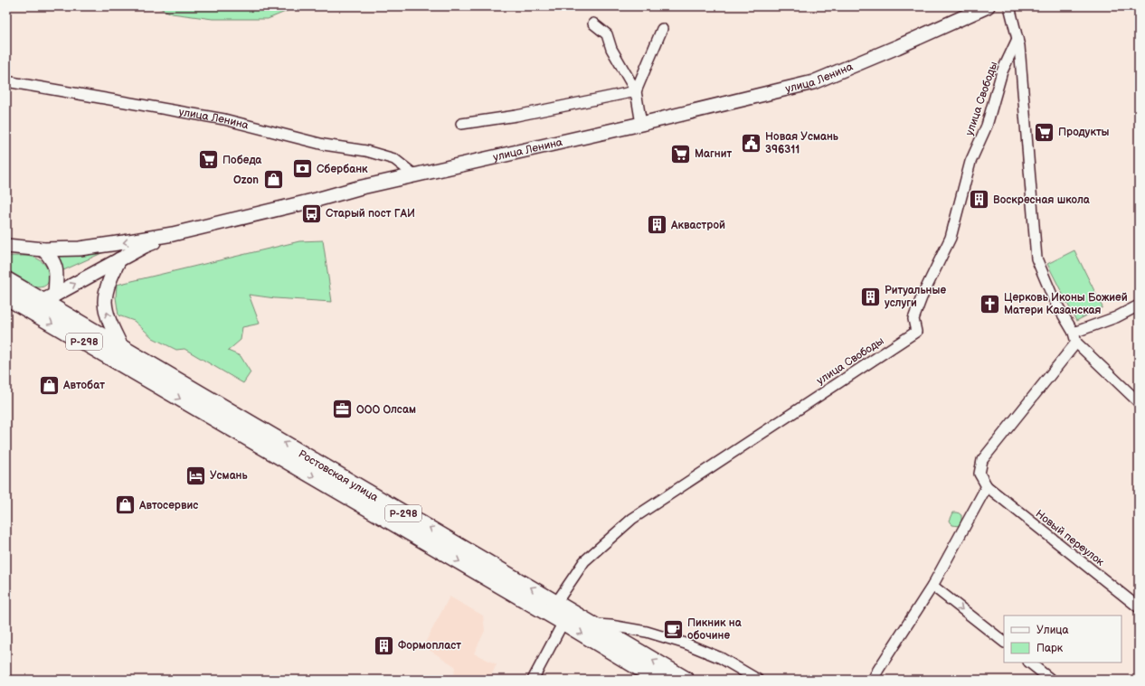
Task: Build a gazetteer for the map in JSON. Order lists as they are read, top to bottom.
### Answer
{
  "streets": {
    "highway": ["Р-298", "Ростовская улица"],
    "main road": ["улица Ленина"],
    "street": ["улица Свободы", "Новый переулок"]
  },
  "crossings": [
    ["улица Свободы", "Ростовская улица"],
    ["Р-298", "Ростовская улица"]
  ],
  "places": {
    "supermarket": ["Продукты", "Магнит", "Победа"],
    "public building": ["Новая Усмань 396311"],
    "bank": ["Сбербанк"],
    "shop": ["Ozon", "Автобат", "Автосервис"],
    "building": [
      "Воскресная школа",
      "Аквастрой",
      "Ритуальные услуги",
      "Формопласт"
    ],
    "bus stop": ["Старый пост ГАИ"],
    "church": ["Церковь Иконы Божией Матери Казанская"],
    "office": ["ООО Олсам"],
    "hotel": ["Усмань"],
    "cafe": ["Пикник на обочине"]
  },
  "legend": ["Улица", "Парк"]
}
